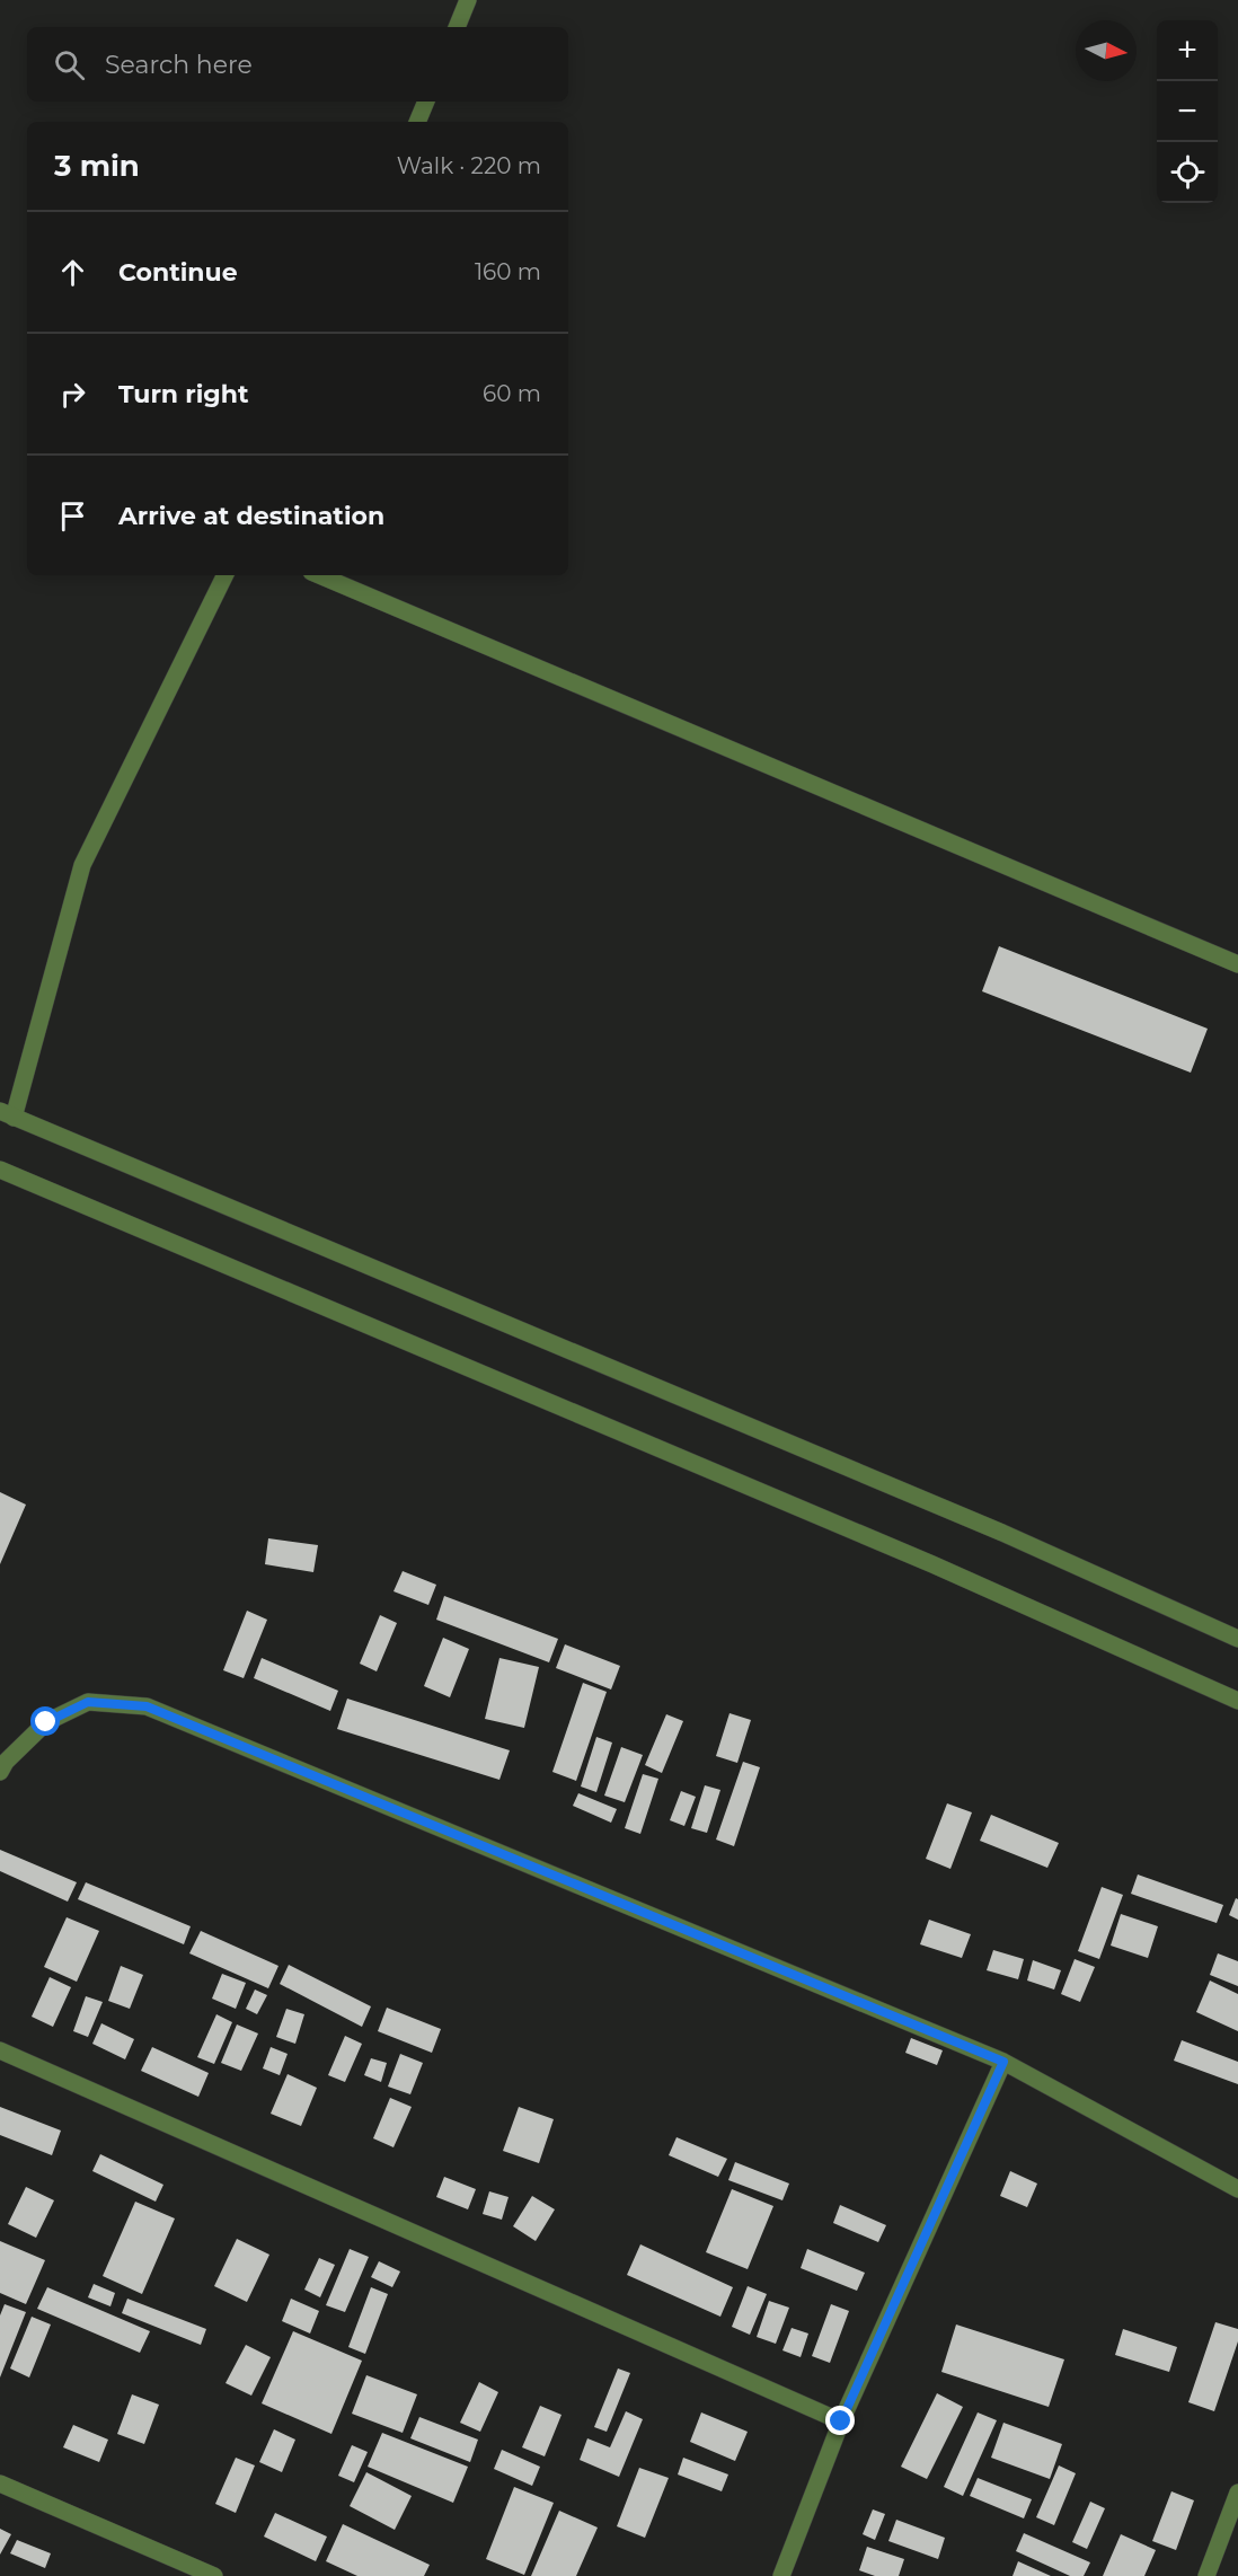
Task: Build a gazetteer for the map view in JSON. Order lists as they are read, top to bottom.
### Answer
{
  "north": "right",
  "page": {
    "map_buttons": ["+", "−"],
    "search": "Search here",
    "heading": ["3 min", "Walk · 220 m"],
    "list": [
      ["Continue", "160 m"],
      ["Turn right", "60 m"],
      "Arrive at destination"
    ]
  }
}
